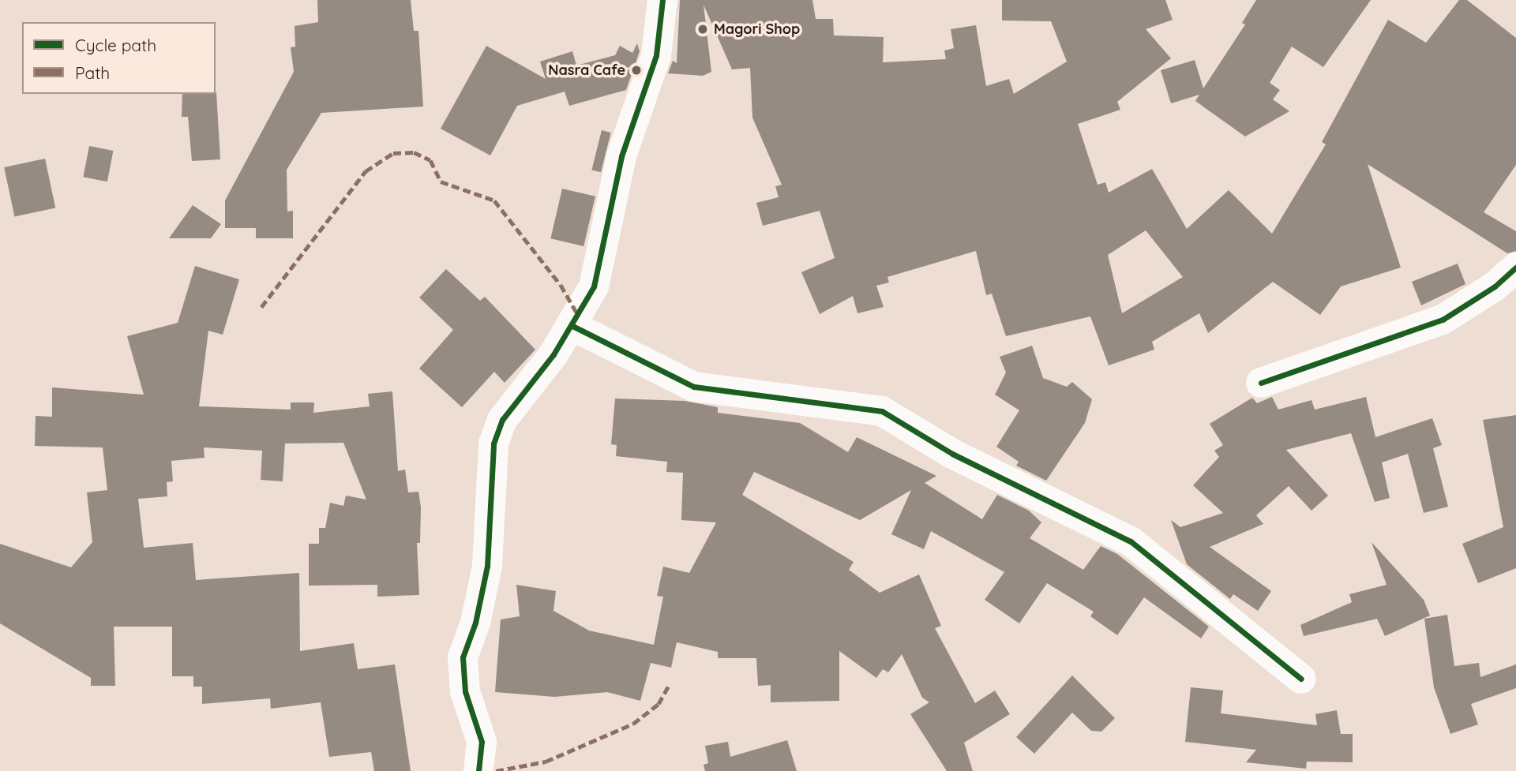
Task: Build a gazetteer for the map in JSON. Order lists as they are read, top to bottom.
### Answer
{
  "places": ["Magori Shop", "Nasra Cafe"],
  "legend": ["Cycle path", "Path"]
}
